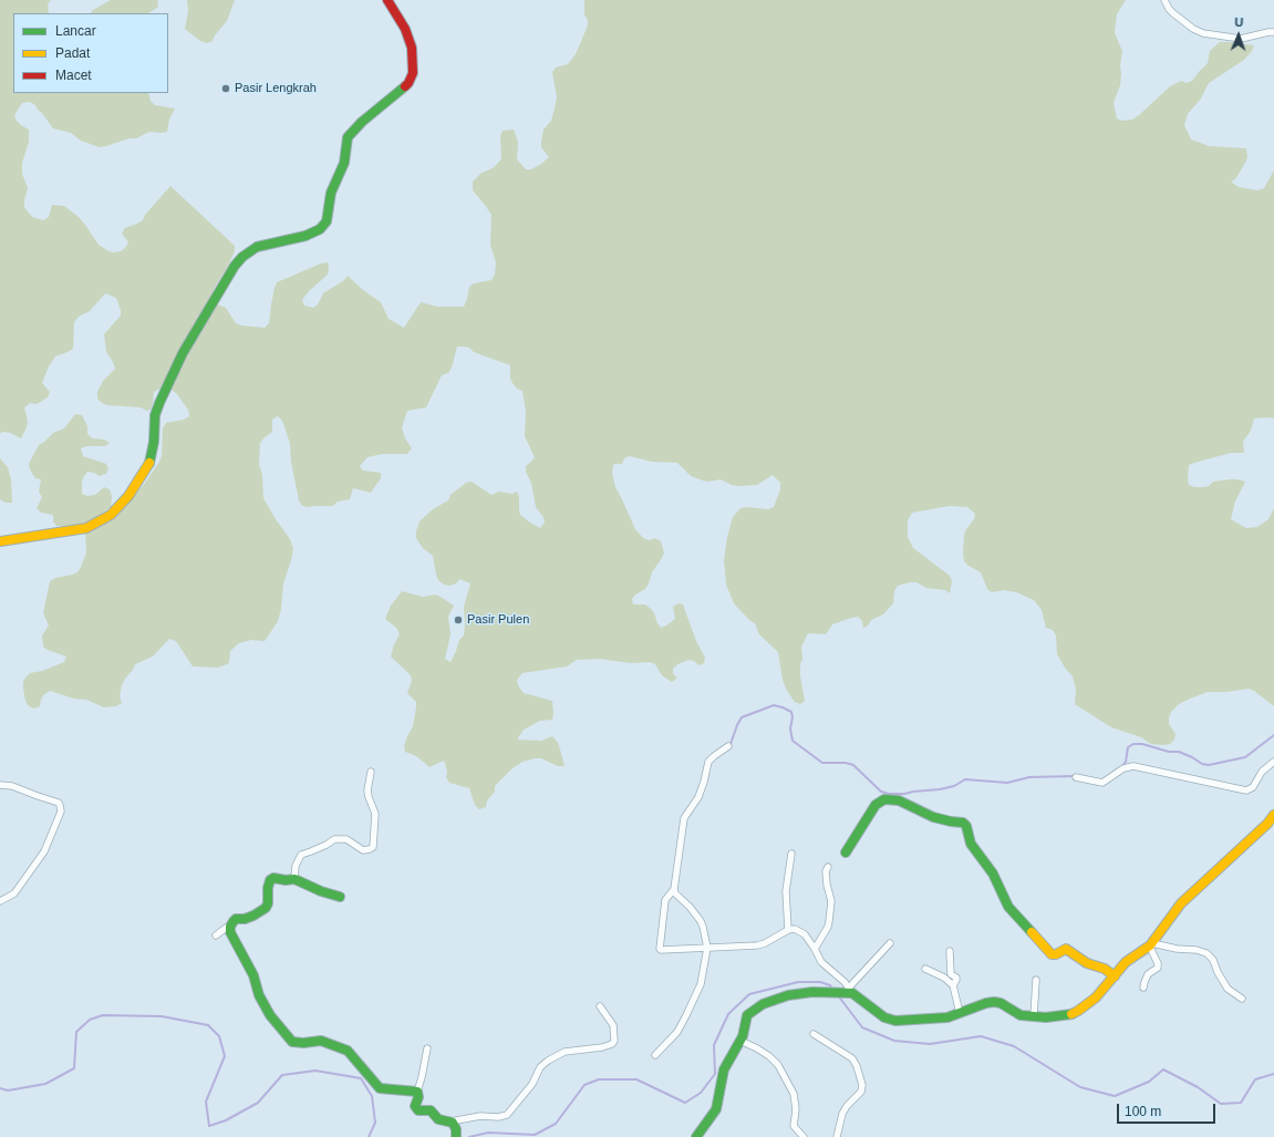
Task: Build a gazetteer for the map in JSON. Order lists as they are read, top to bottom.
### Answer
{
  "places": ["Pasir Lengkrah", "Pasir Pulen"],
  "legend": ["Lancar", "Padat", "Macet"],
  "scale_bar": "100 m",
  "north": "top"
}
